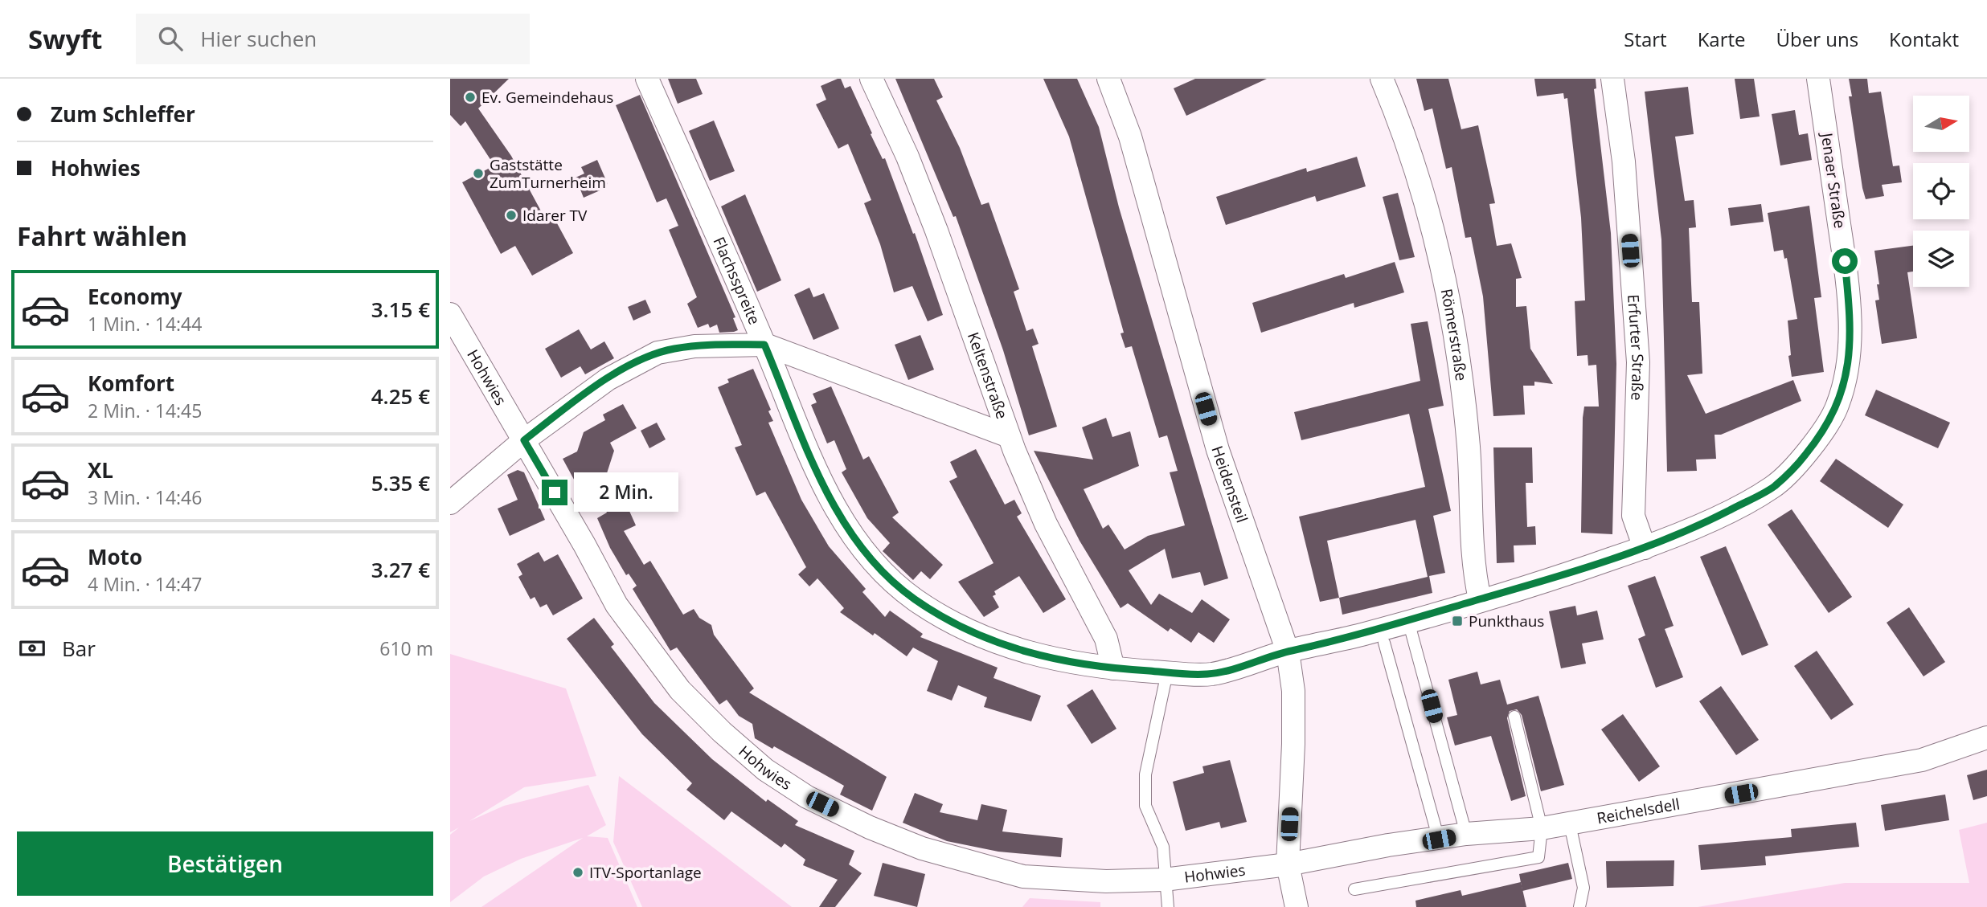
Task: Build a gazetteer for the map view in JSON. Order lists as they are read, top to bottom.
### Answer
{
  "streets": {
    "street": [
      "Jenaer Straße",
      "Flachsspreite",
      "Römerstraße",
      "Erfurter Straße",
      "Keltenstraße",
      "Hohwies",
      "Heidensteil",
      "Reichelsdell"
    ]
  },
  "crossings": [
    ["Jenaer Straße", "Flachsspreite"],
    ["Jenaer Straße", "Römerstraße"],
    ["Jenaer Straße", "Erfurter Straße"],
    ["Jenaer Straße", "Heidensteil"],
    ["Flachsspreite", "Keltenstraße"],
    ["Flachsspreite", "Heidensteil"],
    ["Hohwies", "Heidensteil"],
    ["Hohwies", "Reichelsdell"],
    ["Heidensteil", "Reichelsdell"]
  ],
  "places": {
    "other": [
      "Ev. Gemeindehaus",
      "Gaststätte ZumTurnerheim",
      "Idarer TV",
      "ITV-Sportanlage"
    ],
    "transit": ["Punkthaus"]
  },
  "north": "right",
  "page": {
    "header": "Swyft",
    "search": "Hier suchen",
    "nav": [
      "Start",
      "Karte",
      "Über uns",
      "Kontakt"
    ],
    "banner": ["Zum Schleffer", "Hohwies"],
    "heading": "Fahrt wählen",
    "list": [
      {
        "name": "Economy",
        "note": "1 Min. · 14:44",
        "value": "3.15 €"
      },
      {
        "name": "Komfort",
        "note": "2 Min. · 14:45",
        "value": "4.25 €"
      },
      {
        "name": "XL",
        "note": "3 Min. · 14:46",
        "value": "5.35 €"
      },
      {
        "name": "Moto",
        "note": "4 Min. · 14:47",
        "value": "3.27 €"
      }
    ],
    "bubble": "2 Min.",
    "pay": ["Bar", "610 m"],
    "buttons": "Bestätigen"
  }
}
